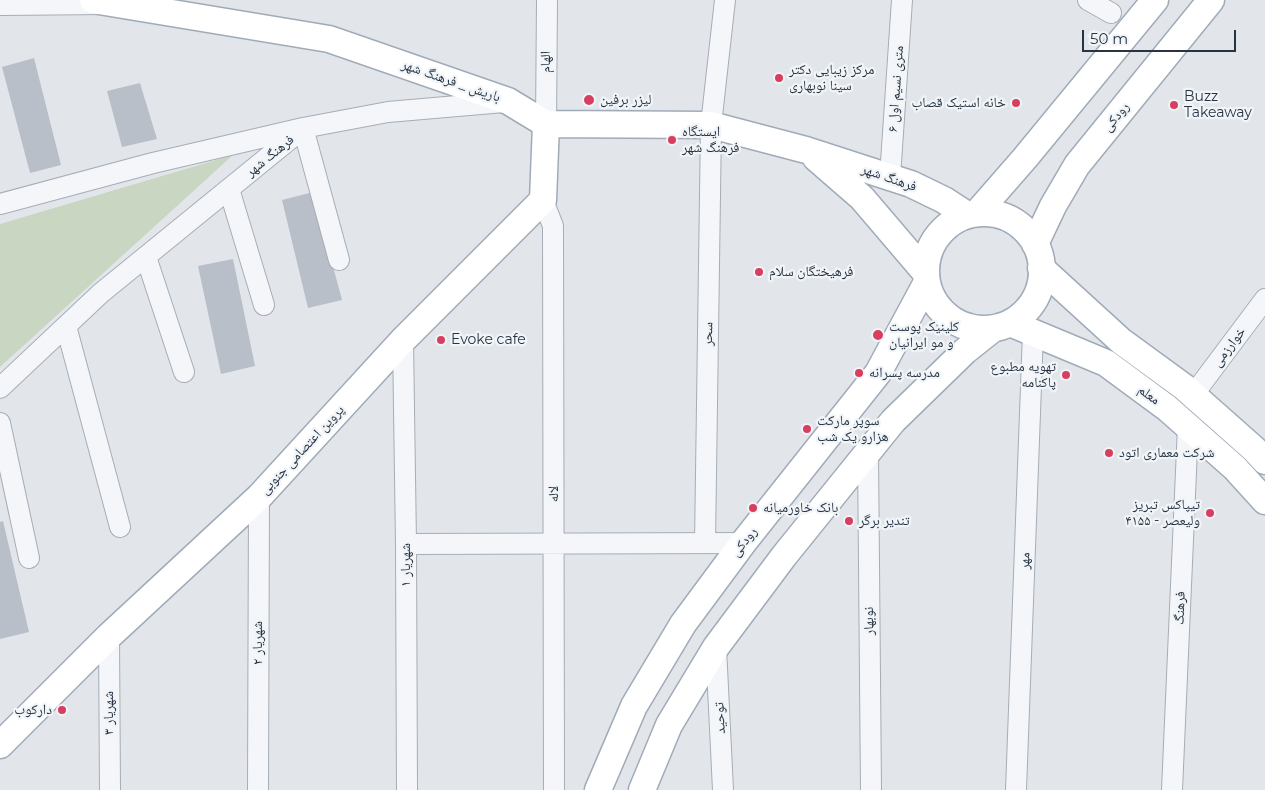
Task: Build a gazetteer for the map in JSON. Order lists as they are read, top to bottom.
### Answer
{
  "streets": {
    "main road": [
      "باریش _ فرهنگ شهر",
      "رودکی",
      "فرهنگ شهر",
      "معلم",
      "پروین اعتصامی جنوبی",
      "رودکى"
    ],
    "street": [
      "الهام",
      "۶ متری نسیم اول",
      "سحر",
      "خوارزمی",
      "لاله",
      "مهر",
      "شهریار ۱",
      "فرهنگ",
      "نوبهار",
      "شهریار ۲",
      "شهریار ۳",
      "توحید"
    ]
  },
  "crossings": [
    ["الهام", "باریش _ فرهنگ شهر"],
    ["۶ متری نسیم اول", "فرهنگ شهر"],
    ["رودکی", "فرهنگ شهر"],
    ["رودکی", "معلم"],
    ["رودکی", "رودکى"],
    ["رودکی", "مهر"],
    ["فرهنگ شهر", "معلم"],
    ["فرهنگ شهر", "رودکى"],
    ["فرهنگ شهر", "مهر"],
    ["خوارزمی", "معلم"],
    ["معلم", "رودکى"],
    ["معلم", "مهر"],
    ["معلم", "فرهنگ"],
    ["پروین اعتصامی جنوبی", "لاله"],
    ["پروین اعتصامی جنوبی", "شهریار ۱"],
    ["پروین اعتصامی جنوبی", "شهریار ۲"],
    ["پروین اعتصامی جنوبی", "شهریار ۳"],
    ["رودکى", "مهر"]
  ],
  "places": [
    "مرکز زیبایی دکتر سینا نوبهاری",
    "لیزر برفین",
    "خانه استیک قصاب",
    "Buzz Takeaway",
    "ایستگاه فرهنگ شهر",
    "فرهیختگان سلام",
    "کلینیک پوست و مو ایرانیان",
    "Evoke cafe",
    "مدرسه پسرانه",
    "تهویه مطبوع پاکنامه",
    "سوپر مارکت هزارو یک شب",
    "شرکت معماری اتود",
    "بانک خاورمیانه",
    "تیپاکس تبریز ولیعصر - ۴۱۵۵",
    "تندیر برگر",
    "دارکوب"
  ],
  "scale_bar": "50 m"
}
